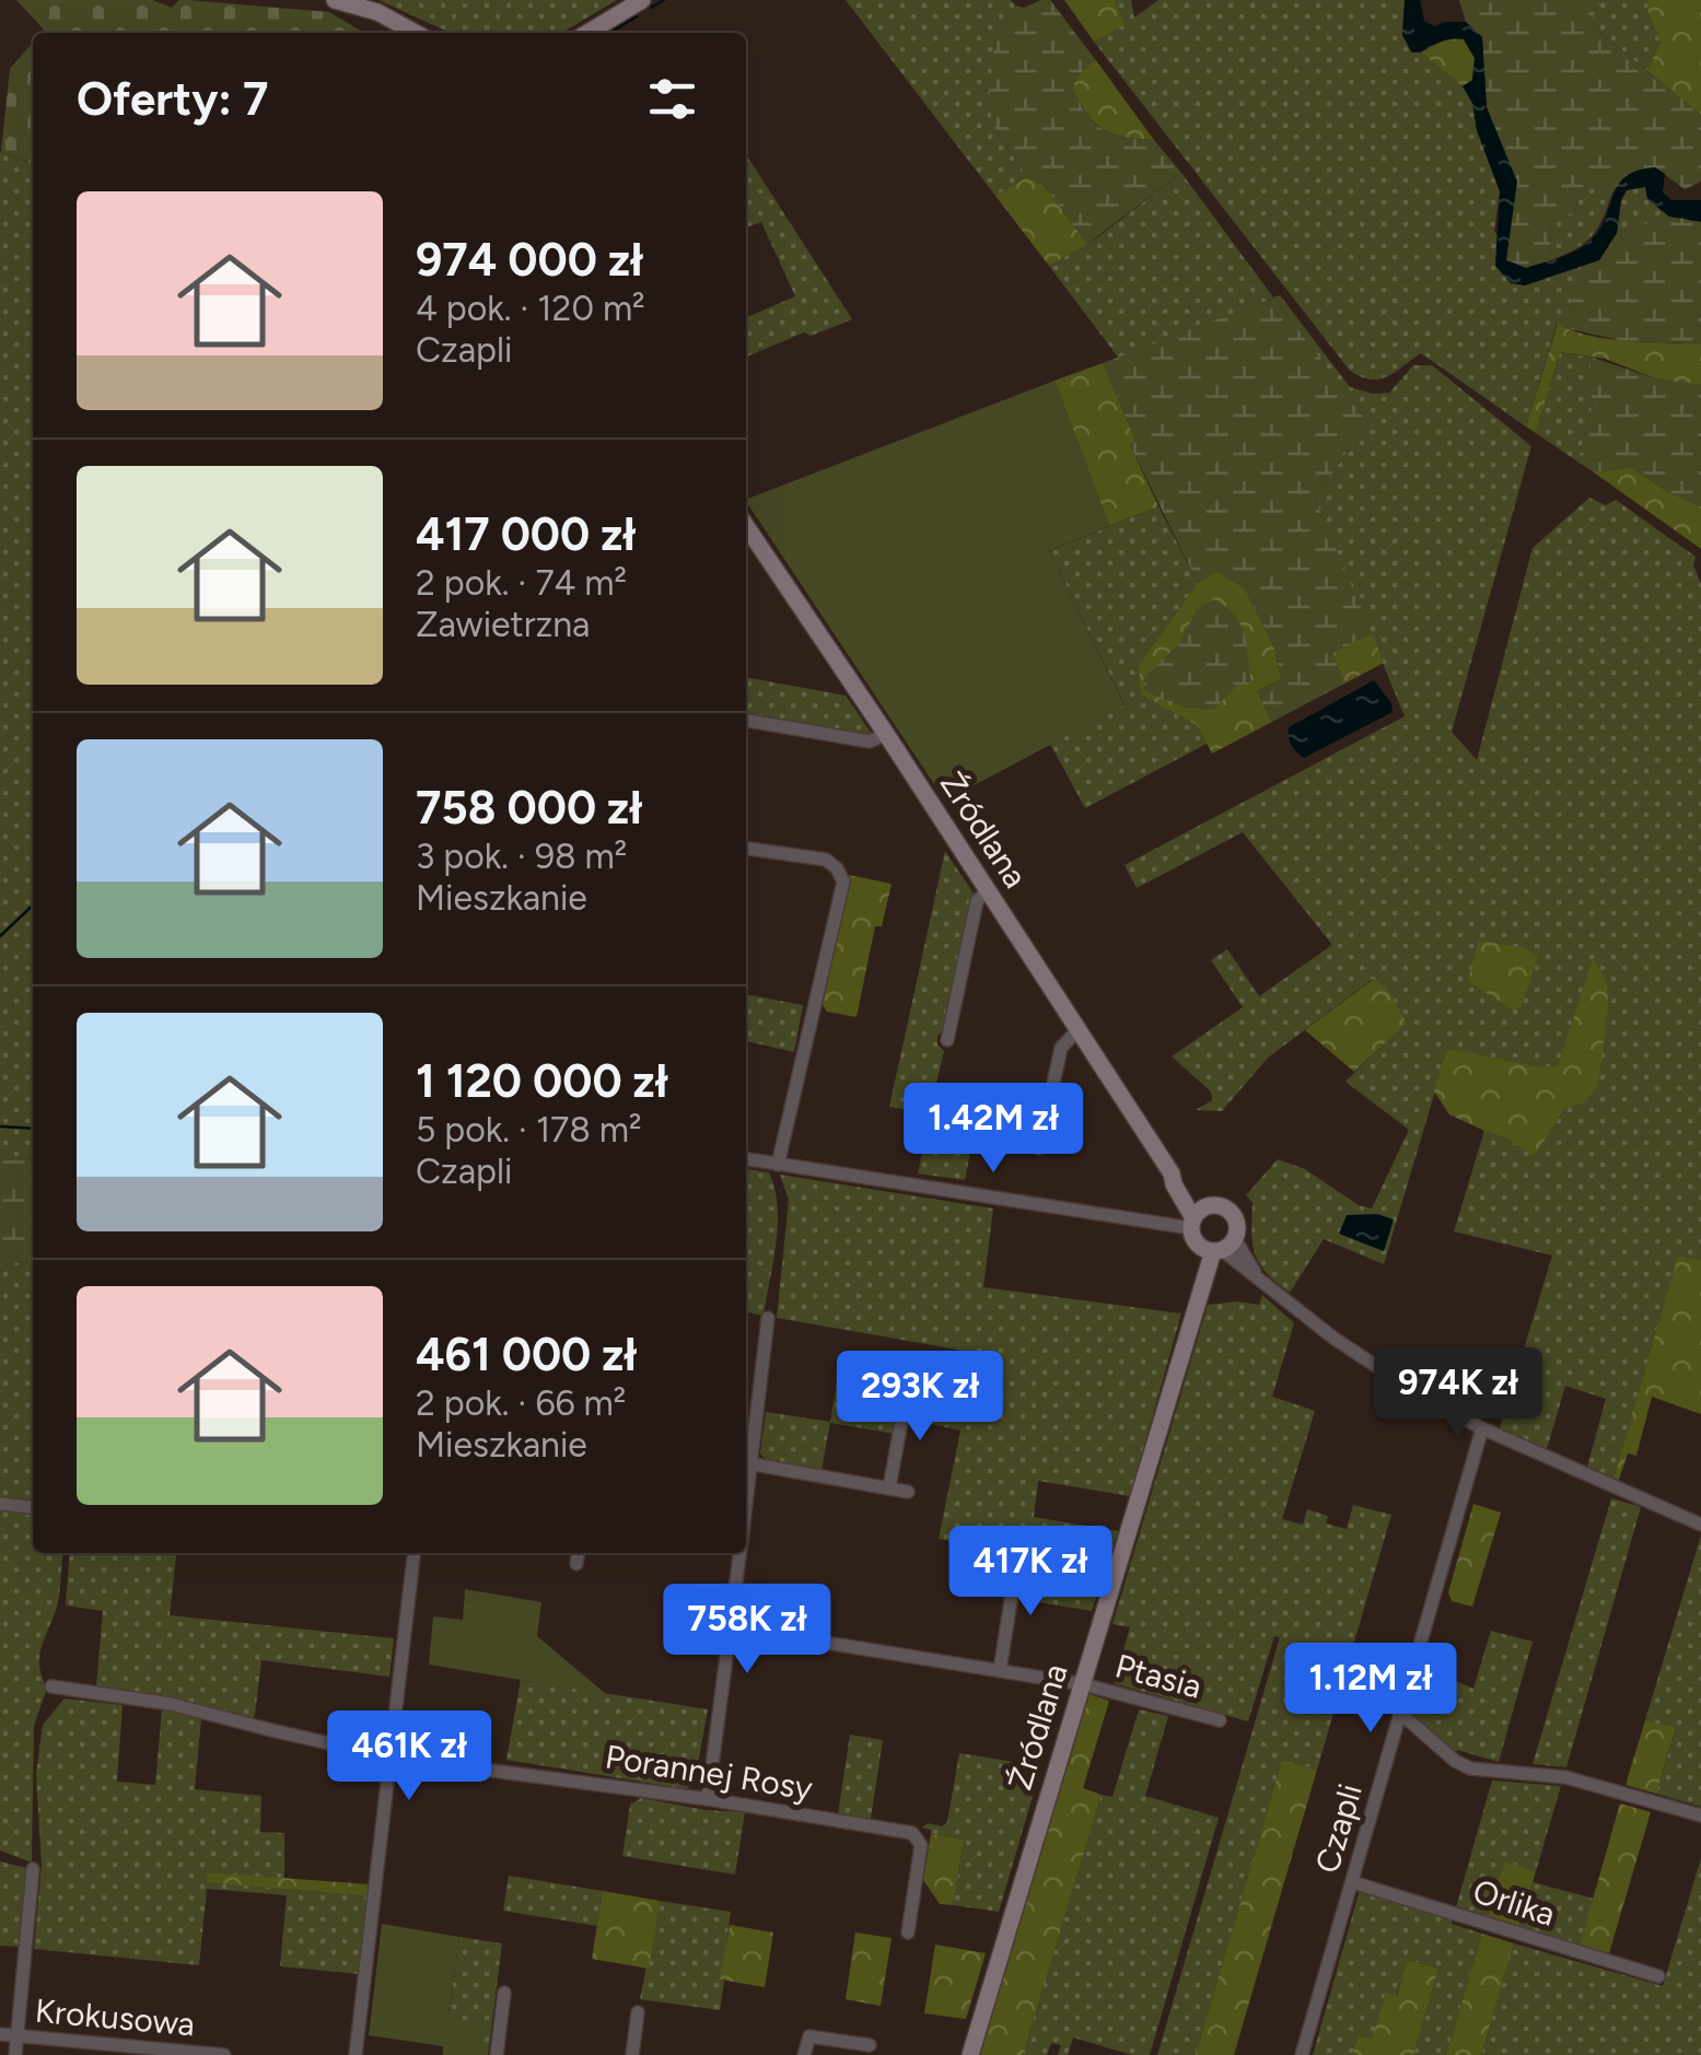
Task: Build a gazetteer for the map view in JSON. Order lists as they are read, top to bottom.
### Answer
{
  "streets": {
    "main road": ["Źródlana"],
    "street": [
      "Ptasia",
      "Porannej Rosy",
      "Czapli",
      "Orlika",
      "Krokusowa"
    ]
  },
  "crossings": [
    ["Źródlana", "Ptasia"],
    ["Czapli", "Orlika"]
  ],
  "page": {
    "heading": "Oferty: 7",
    "list": [
      {
        "name": "974 000 zł",
        "note": "4 pok. · 120 m² · Czapli"
      },
      {
        "name": "417 000 zł",
        "note": "2 pok. · 74 m² · Zawietrzna"
      },
      {
        "name": "758 000 zł",
        "note": "3 pok. · 98 m² · Mieszkanie"
      },
      {
        "name": "1 120 000 zł",
        "note": "5 pok. · 178 m² · Czapli"
      },
      {
        "name": "461 000 zł",
        "note": "2 pok. · 66 m² · Mieszkanie"
      }
    ],
    "price": [
      "1.42M zł",
      "974K zł",
      "293K zł",
      "417K zł",
      "758K zł",
      "1.12M zł",
      "461K zł"
    ]
  }
}
